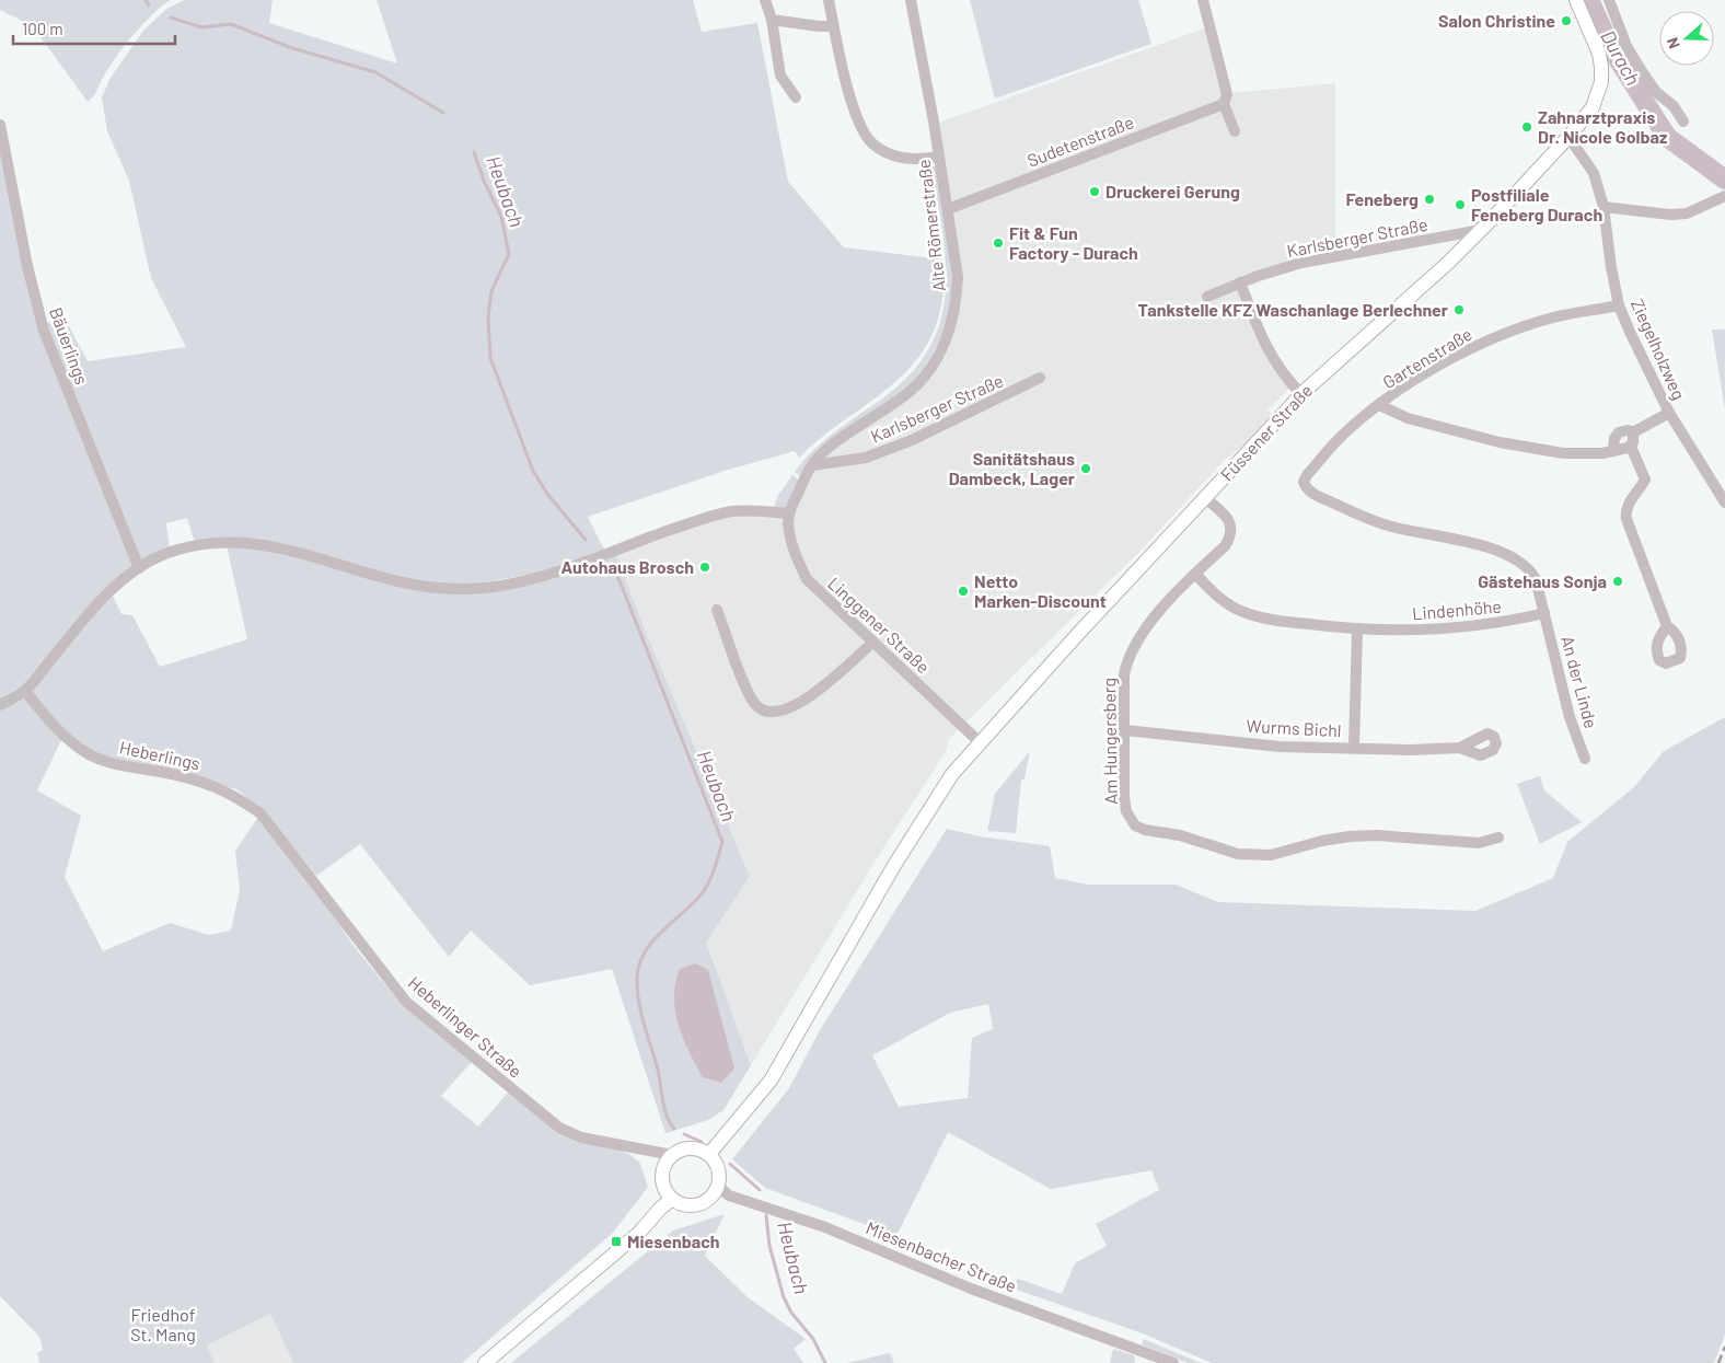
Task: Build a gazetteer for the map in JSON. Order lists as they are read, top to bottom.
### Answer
{
  "streets": {
    "main road": ["Füssener Straße"],
    "street": [
      "Sudetenstraße",
      "Alte Römerstraße",
      "Karlsberger Straße",
      "Bäuerlings",
      "Ziegelholzweg",
      "Gartenstraße",
      "Lindenhöhe",
      "Linggener Straße",
      "An der Linde",
      "Wurms Bichl",
      "Am Hungersberg",
      "Heberlings",
      "Heberlinger Straße",
      "Miesenbacher Straße"
    ]
  },
  "crossings": [
    ["Sudetenstraße", "Alte Römerstraße"],
    ["Alte Römerstraße", "Karlsberger Straße"],
    ["Alte Römerstraße", "Linggener Straße"],
    ["Karlsberger Straße", "Füssener Straße"],
    ["Ziegelholzweg", "Gartenstraße"],
    ["Ziegelholzweg", "Füssener Straße"],
    ["Gartenstraße", "Lindenhöhe"],
    ["Gartenstraße", "An der Linde"],
    ["Füssener Straße", "Linggener Straße"],
    ["Füssener Straße", "Am Hungersberg"],
    ["Füssener Straße", "Heberlinger Straße"],
    ["Füssener Straße", "Miesenbacher Straße"],
    ["Lindenhöhe", "An der Linde"],
    ["Lindenhöhe", "Am Hungersberg"],
    ["Wurms Bichl", "Am Hungersberg"],
    ["Heberlings", "Heberlinger Straße"],
    ["Heberlinger Straße", "Miesenbacher Straße"]
  ],
  "water": ["Durach", "Heubach"],
  "parks": ["Friedhof St. Mang"],
  "places": {
    "other": [
      "Salon Christine",
      "Zahnarztpraxis Dr. Nicole Golbaz",
      "Druckerei Gerung",
      "Feneberg",
      "Postfiliale Feneberg Durach",
      "Fit & Fun Factory - Durach",
      "Tankstelle KFZ Waschanlage Berlechner",
      "Sanitätshaus Dambeck, Lager",
      "Autohaus Brosch",
      "Gästehaus Sonja",
      "Netto Marken-Discount"
    ],
    "transit": ["Miesenbach"]
  },
  "scale_bar": "100 m",
  "north": "left"
}
